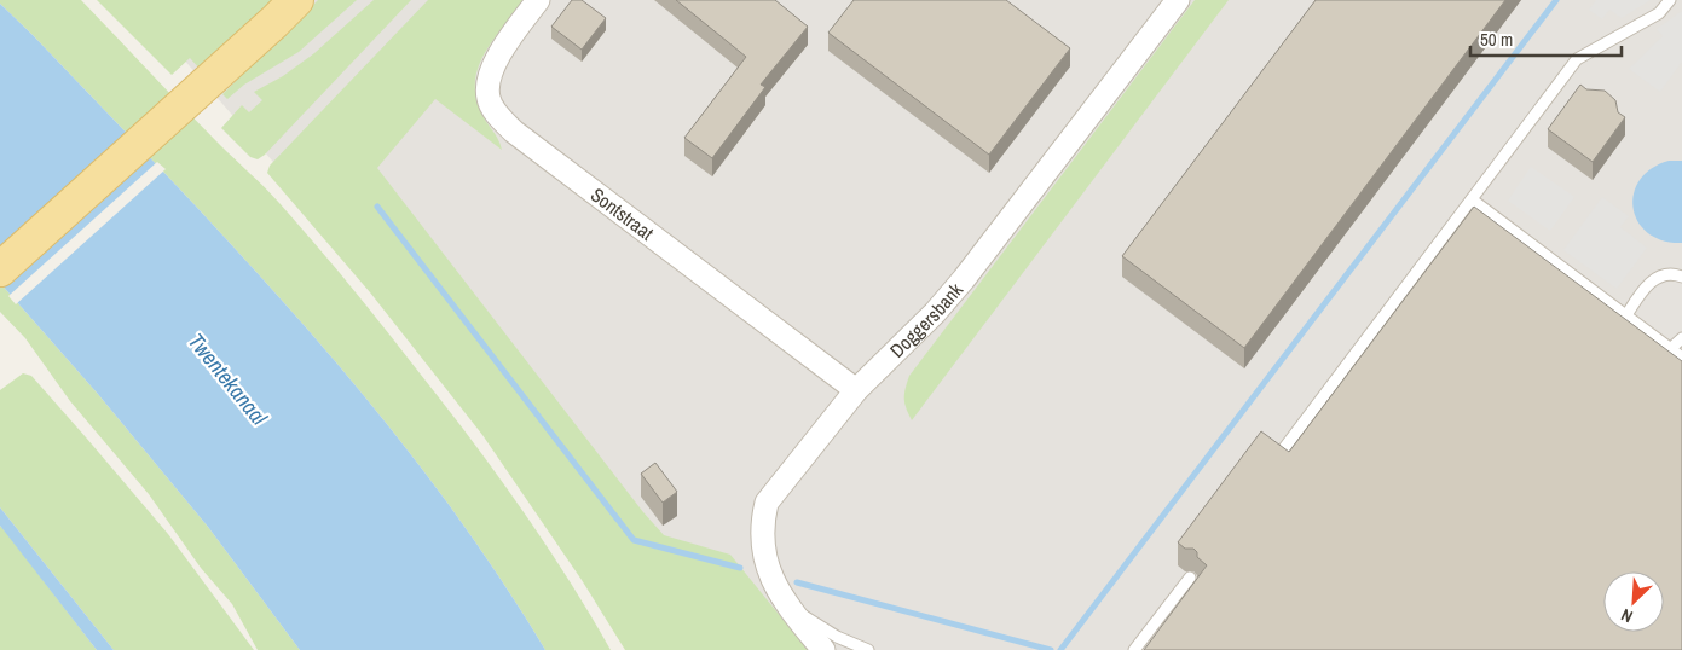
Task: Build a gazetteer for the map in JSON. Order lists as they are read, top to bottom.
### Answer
{
  "streets": {
    "street": ["Sontstraat", "Doggersbank"]
  },
  "crossings": [
    ["Sontstraat", "Doggersbank"]
  ],
  "water": ["Twentekanaal"],
  "scale_bar": "50 m",
  "north": "bottom left"
}
